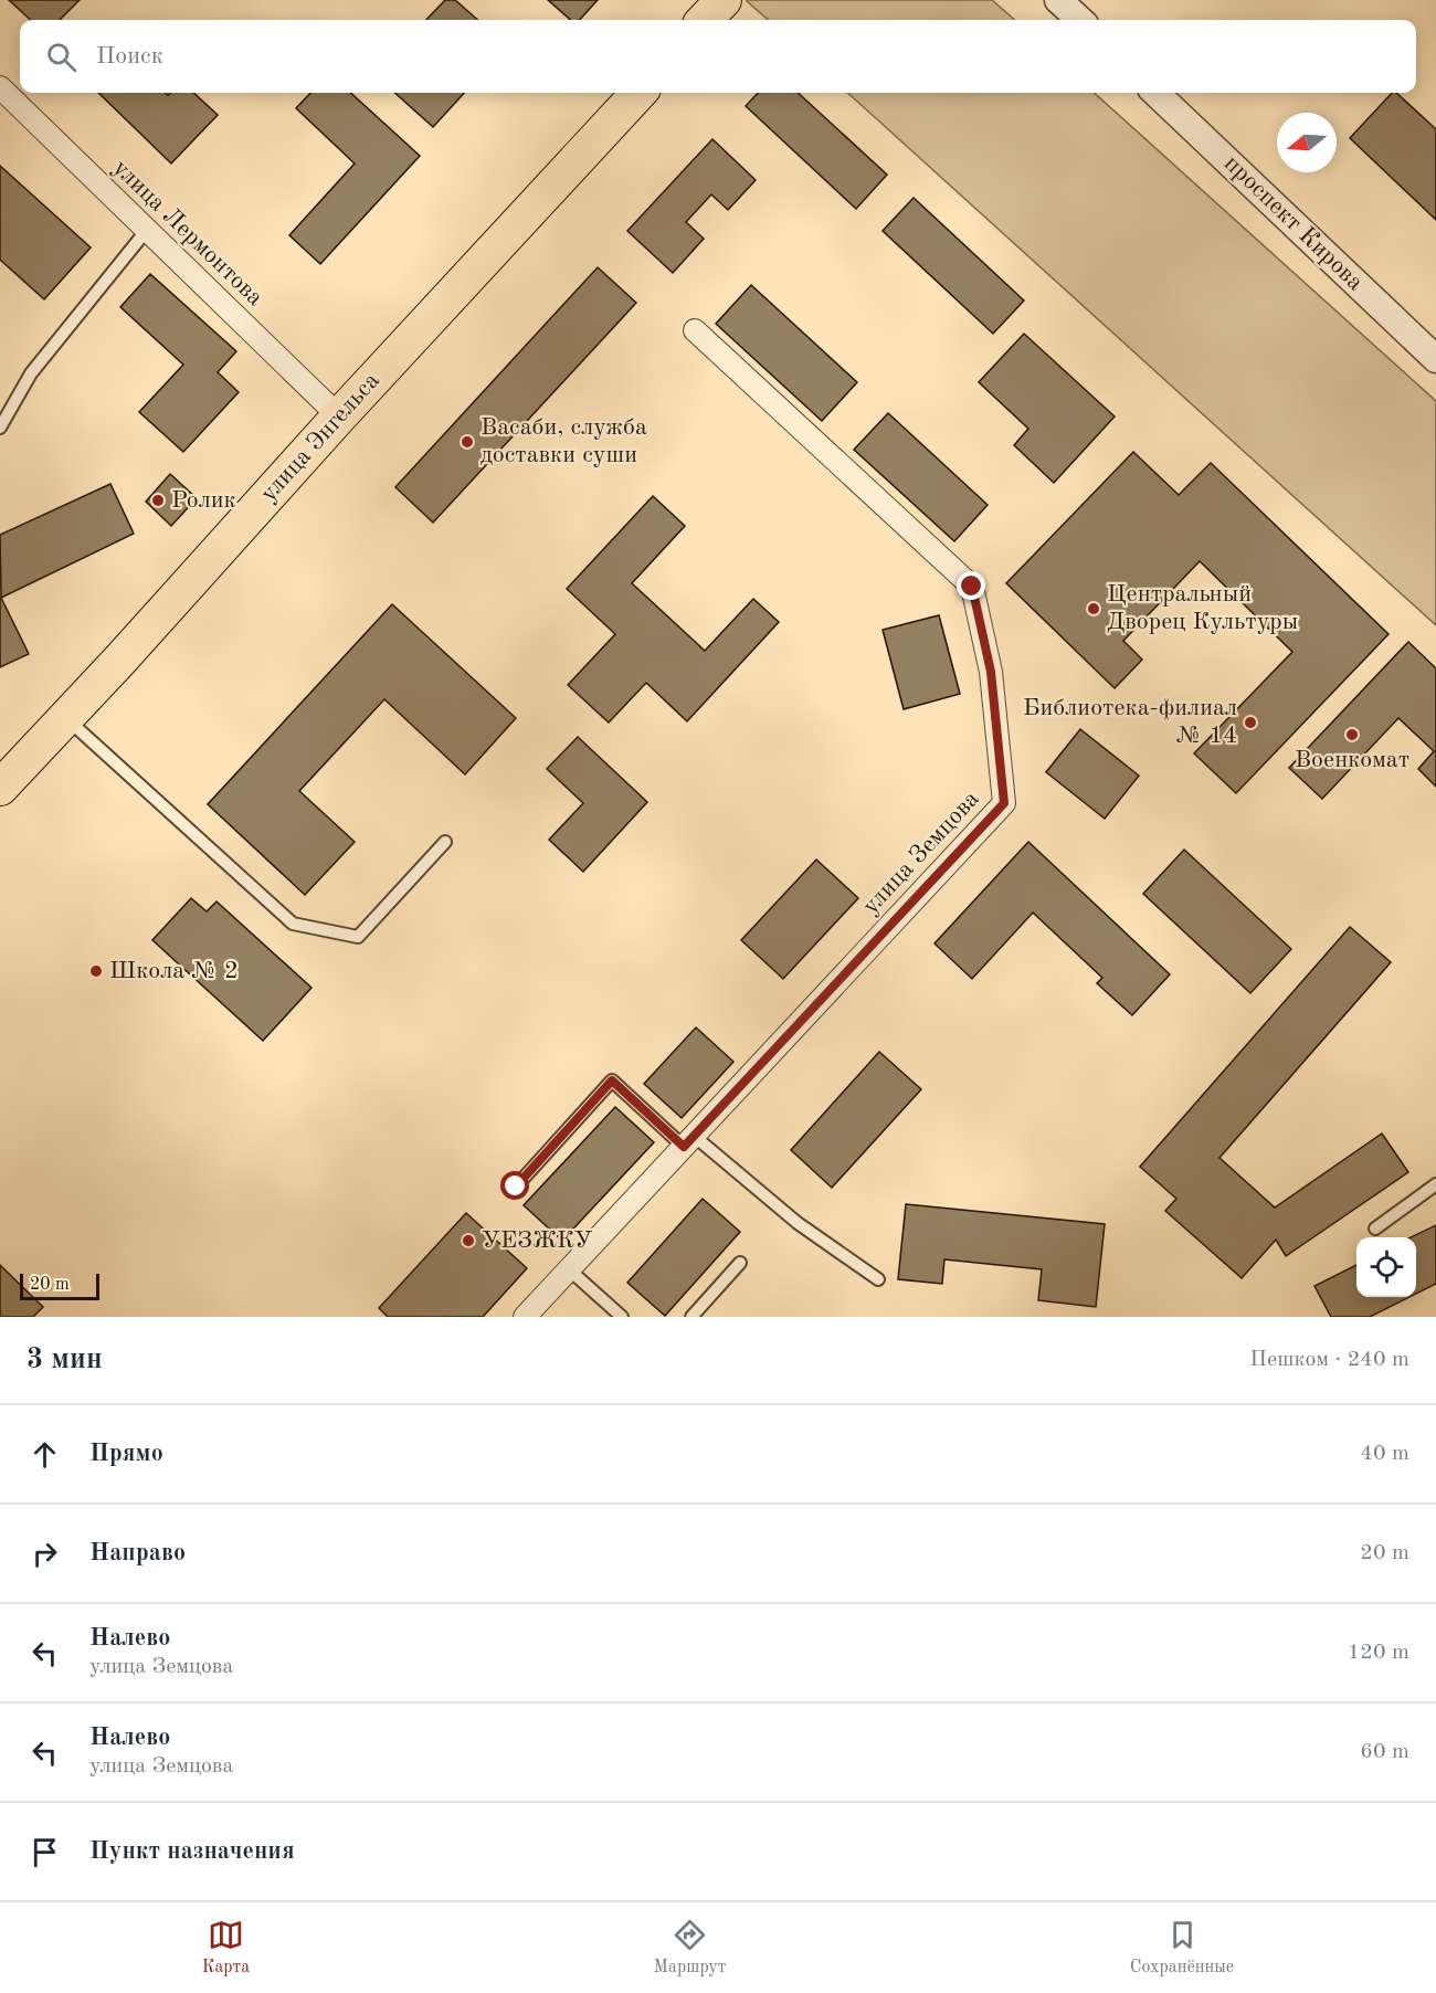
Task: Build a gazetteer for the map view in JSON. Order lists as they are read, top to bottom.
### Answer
{
  "streets": {
    "main road": ["улица Энгельса"],
    "street": ["проспект Кирова", "улица Лермонтова", "улица Земцова"]
  },
  "crossings": [
    ["улица Лермонтова", "улица Энгельса"]
  ],
  "places": [
    "Васаби, служба доставки суши",
    "Ролик",
    "Центральный Дворец Культуры",
    "Библиотека-филиал № 14",
    "Военкомат",
    "Школа № 2",
    "УЕЗЖКУ"
  ],
  "scale_bar": "20 m",
  "north": "left",
  "page": {
    "search": "Поиск",
    "scale": "20 m",
    "heading": ["3 мин", "Пешком · 240 m"],
    "list": [
      ["Прямо", "40 m"],
      ["Направо", "20 m"],
      ["Налево", "улица Земцова", "120 m"],
      ["Налево", "улица Земцова", "60 m"],
      "Пункт назначения"
    ],
    "nav": ["Карта", "Маршрут", "Сохранённые"]
  }
}
